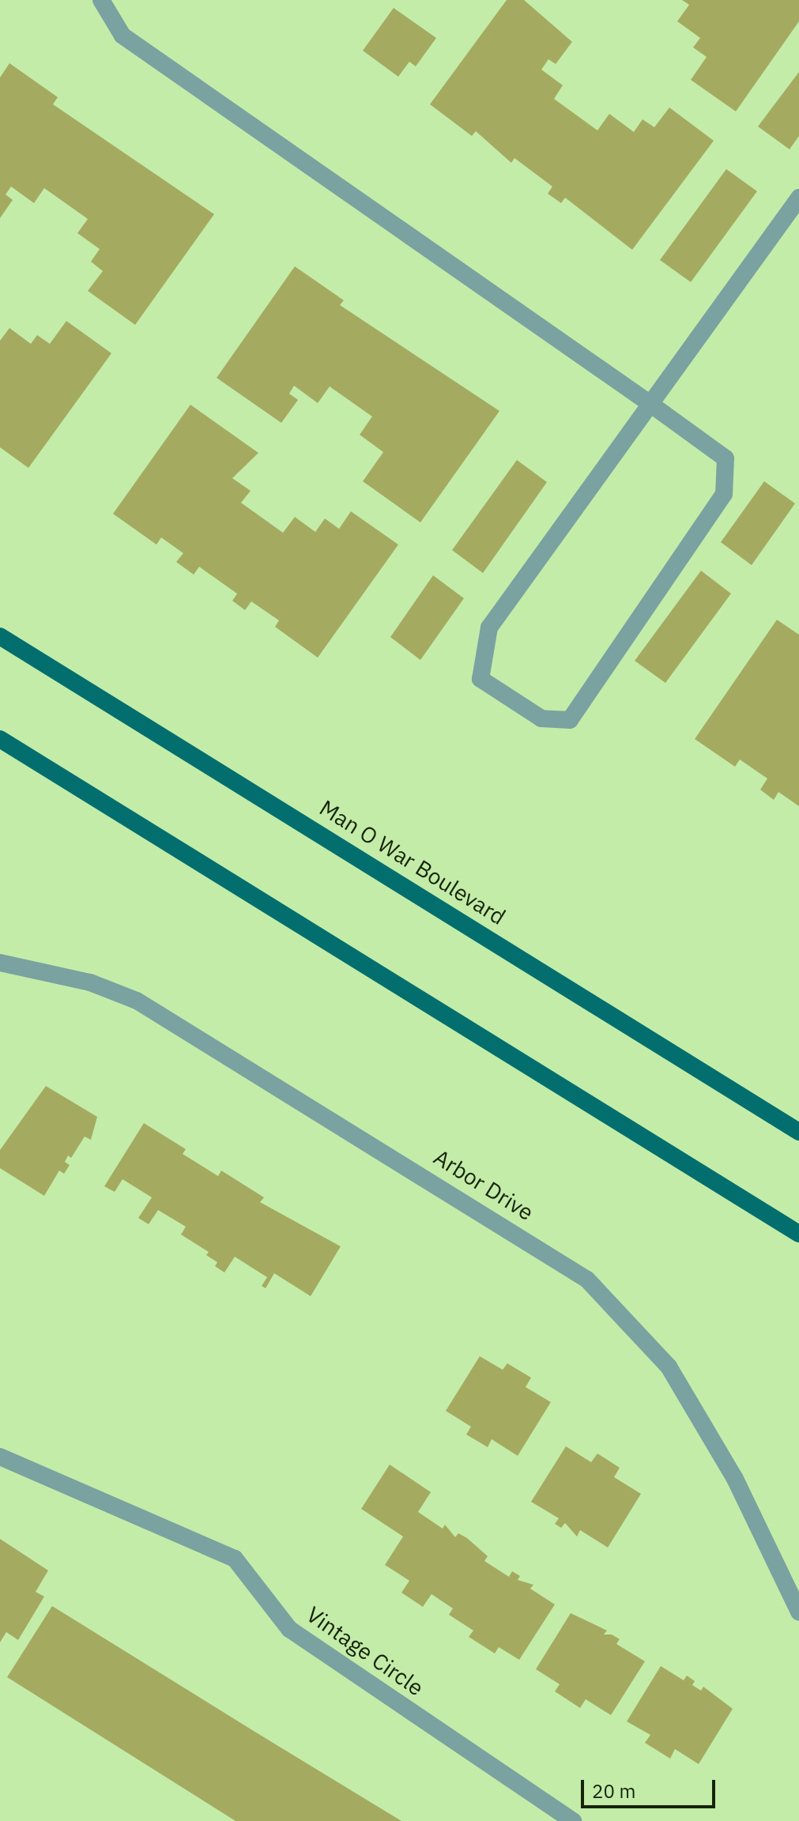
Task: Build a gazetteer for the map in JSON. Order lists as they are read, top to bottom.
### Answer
{
  "streets": {
    "main road": ["Man O War Boulevard"],
    "street": ["Arbor Drive", "Vintage Circle"]
  },
  "scale_bar": "20 m"
}
